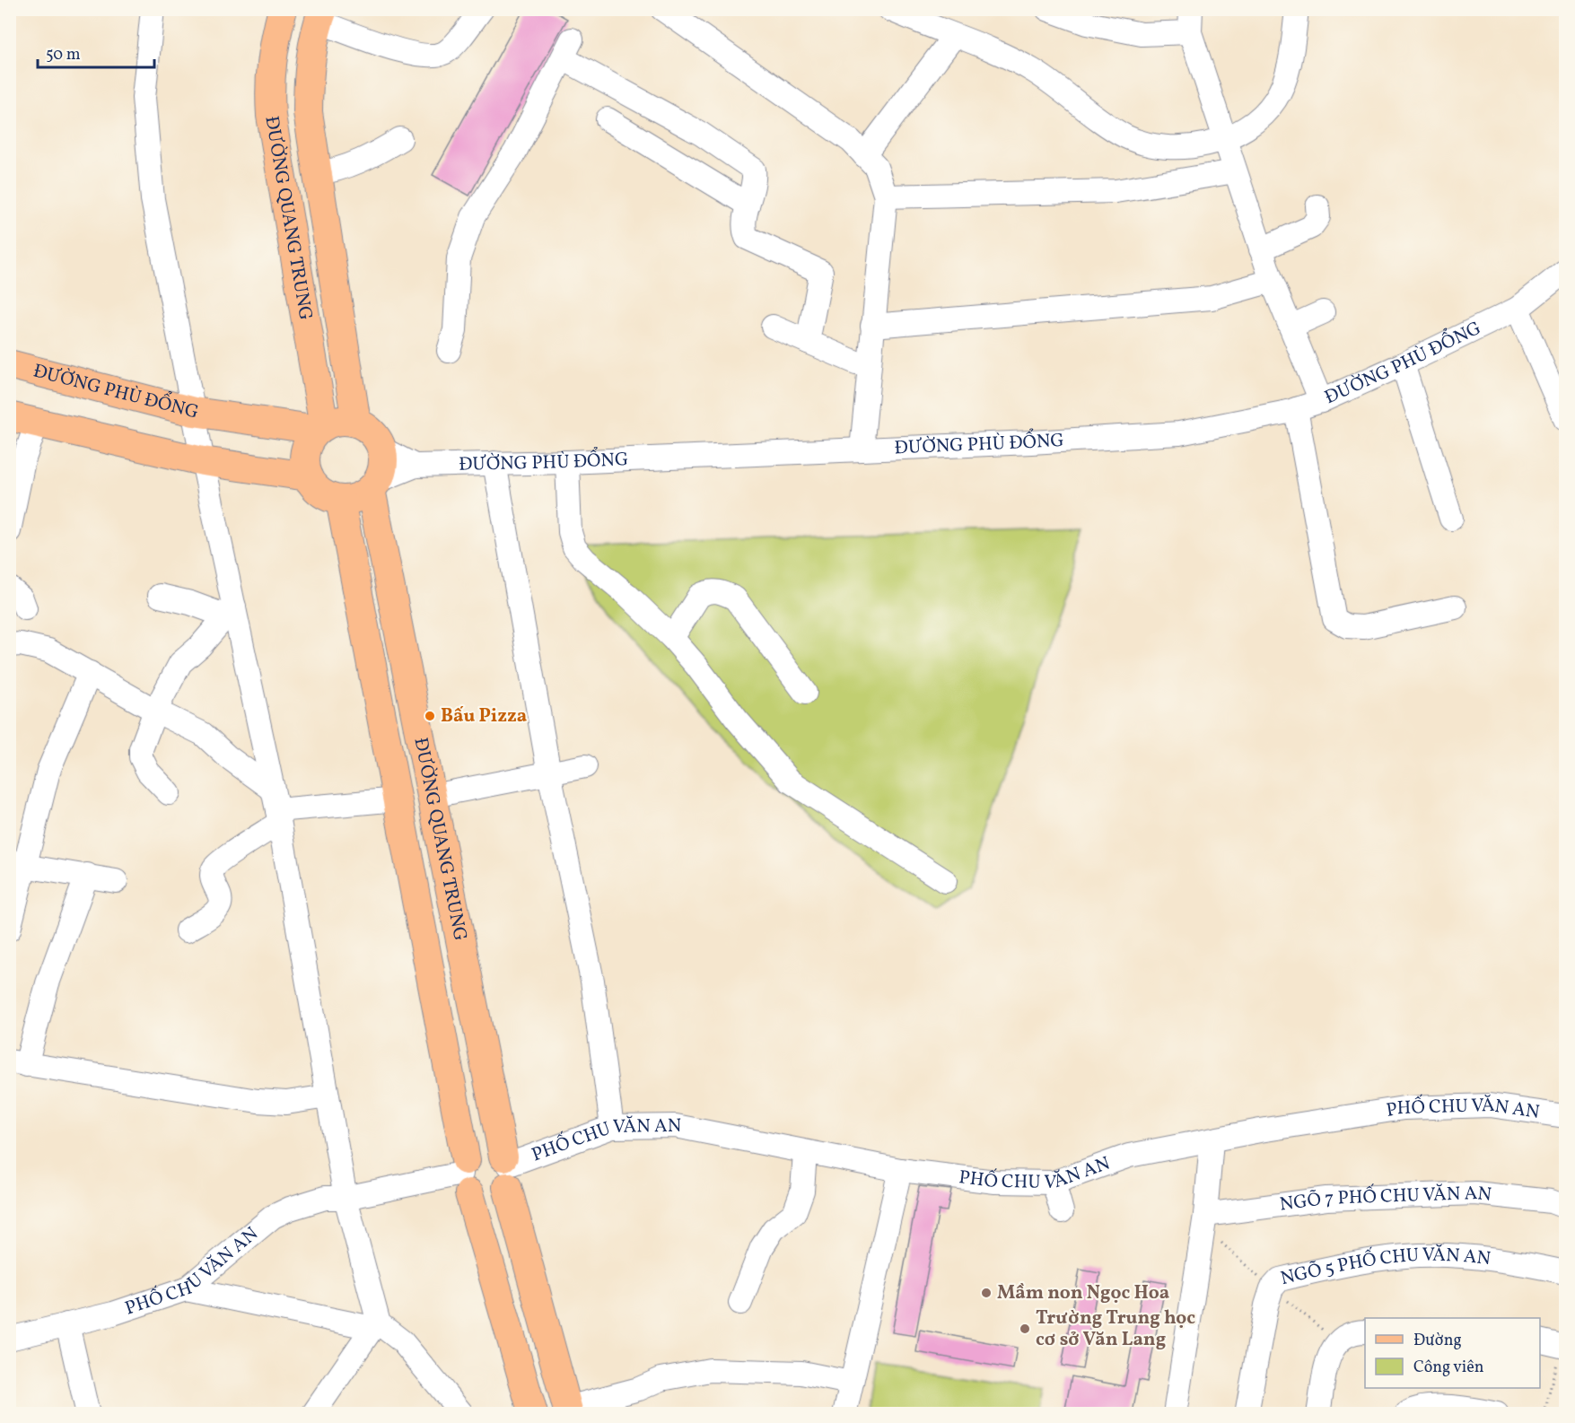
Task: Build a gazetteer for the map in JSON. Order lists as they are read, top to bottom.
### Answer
{
  "streets": {
    "main road": ["ĐƯỜNG QUANG TRUNG", "ĐƯỜNG PHÙ ĐỔNG"],
    "street": ["PHỐ CHU VĂN AN", "NGÕ 7 PHỐ CHU VĂN AN", "NGÕ 5 PHỐ CHU VĂN AN"]
  },
  "crossings": [
    ["ĐƯỜNG QUANG TRUNG", "ĐƯỜNG PHÙ ĐỔNG"],
    ["ĐƯỜNG QUANG TRUNG", "PHỐ CHU VĂN AN"]
  ],
  "places": ["Bấu Pizza", "Mầm non Ngọc Hoa", "Trường Trung học cơ sở Văn Lang"],
  "legend": ["Đường", "Công viên"],
  "scale_bar": "50 m"
}
